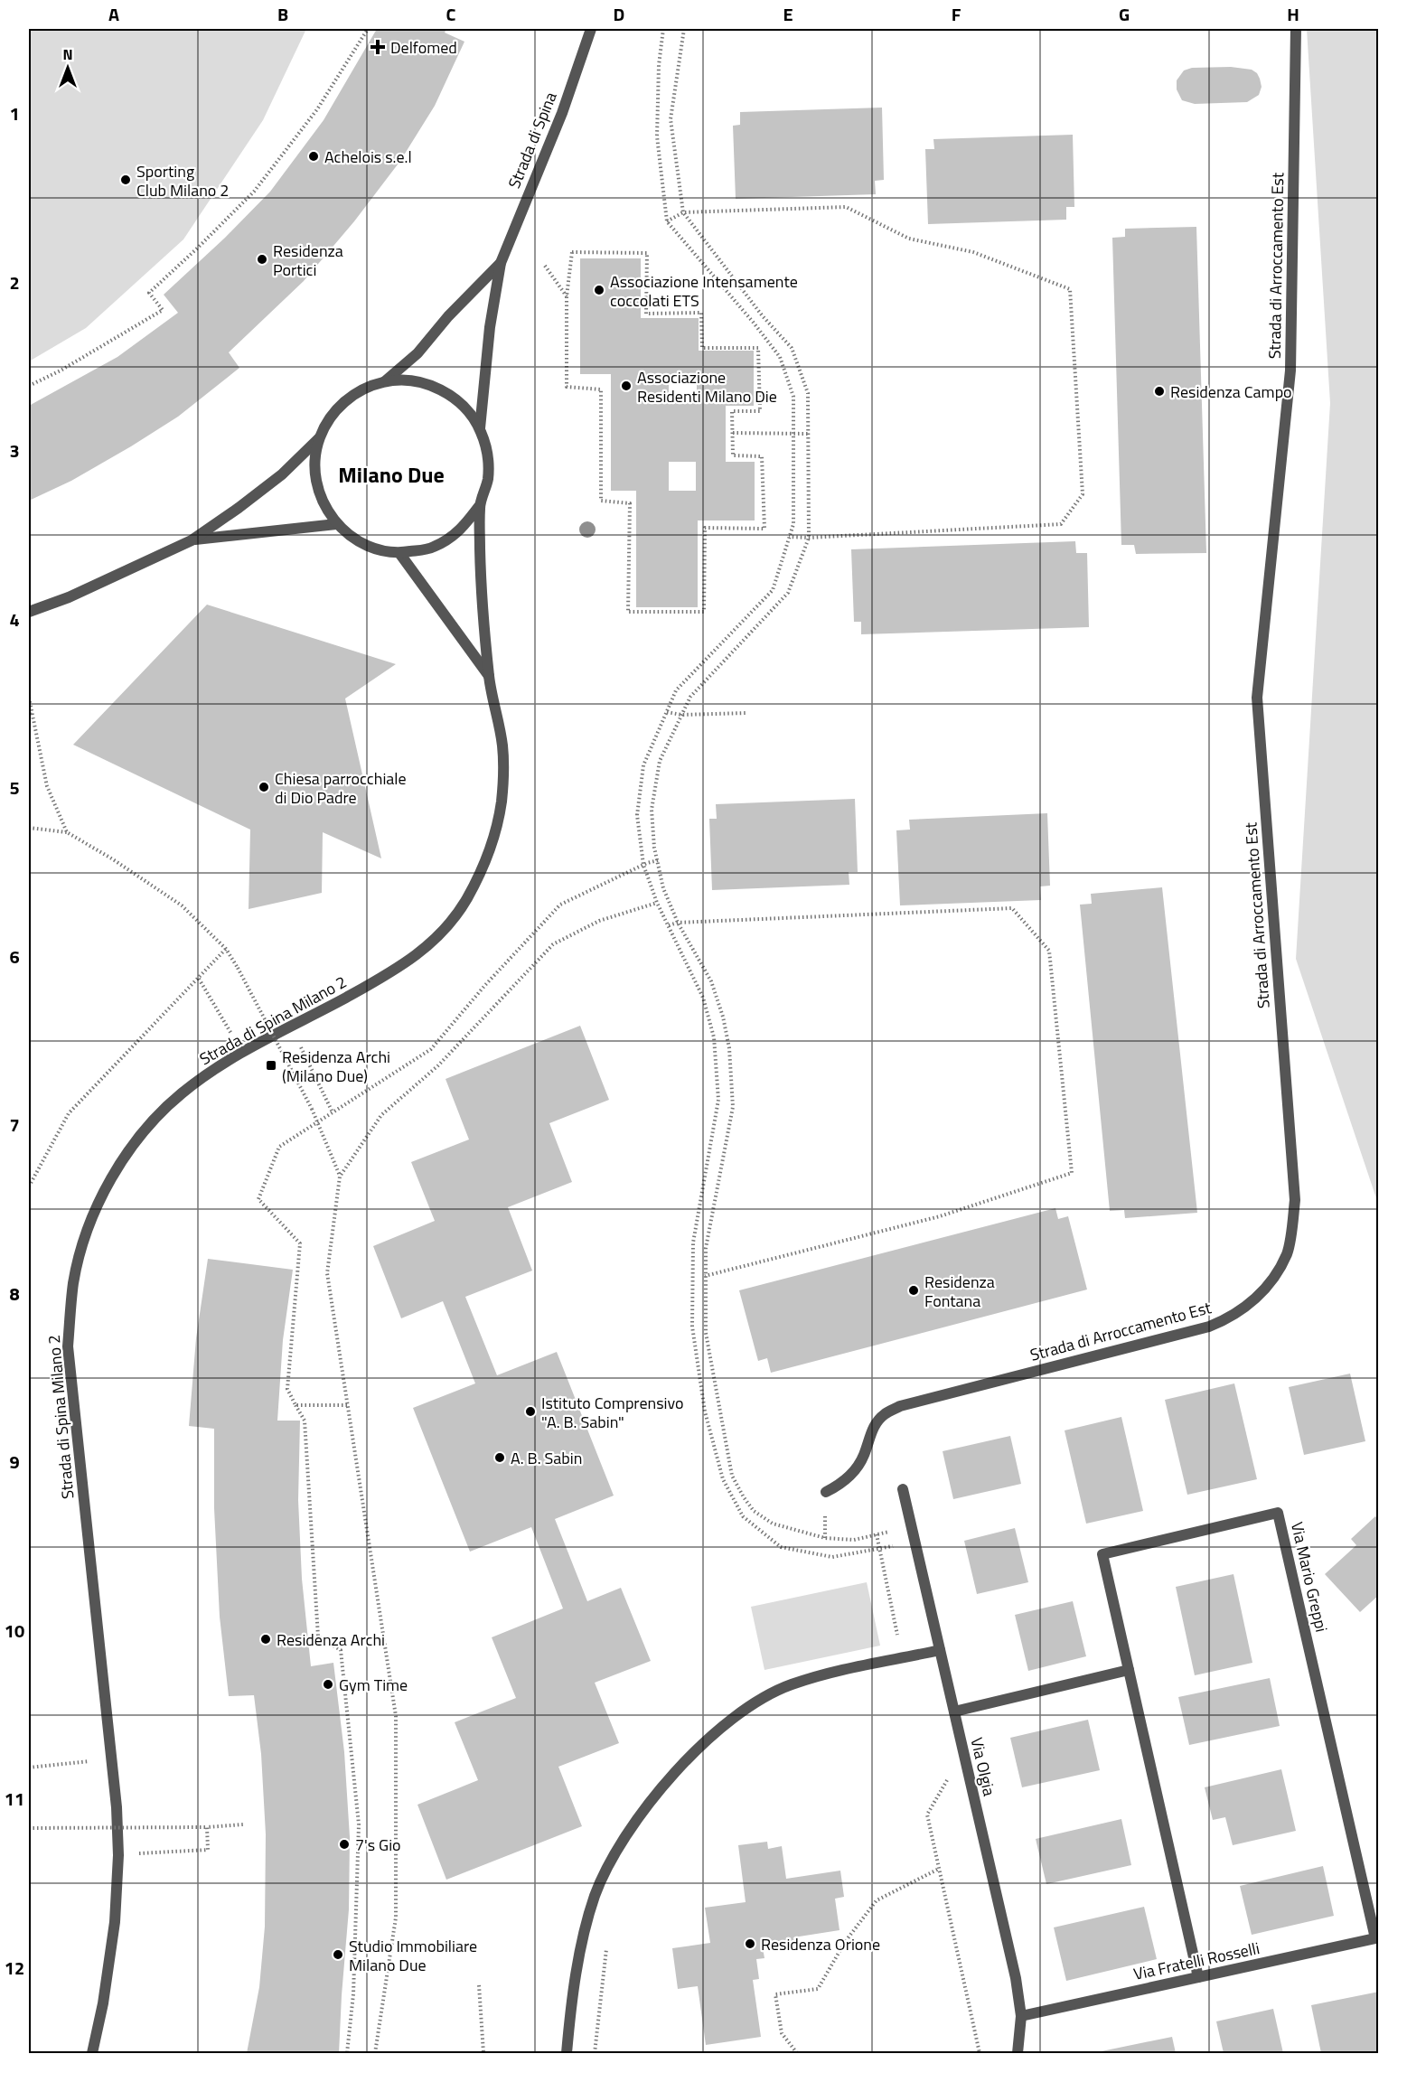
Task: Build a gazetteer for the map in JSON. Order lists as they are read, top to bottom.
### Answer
{
  "streets": {
    "street": [
      "Strada di Spina",
      "Strada di Arroccamento Est",
      "Strada di Spina Milano 2",
      "Via Mario Greppi",
      "Via Olgia",
      "Via Fratelli Rosselli"
    ]
  },
  "crossings": [
    ["Strada di Spina", "Strada di Spina Milano 2"],
    ["Via Mario Greppi", "Via Fratelli Rosselli"],
    ["Via Olgia", "Via Fratelli Rosselli"]
  ],
  "districts": ["Milano Due"],
  "places": {
    "health": ["Delfomed"],
    "other": [
      "Achelois s.e.l",
      "Sporting Club Milano 2",
      "Residenza Portici",
      "Associazione Intensamente coccolati ETS",
      "Associazione Residenti Milano Die",
      "Residenza Campo",
      "Chiesa parrocchiale di Dio Padre",
      "Residenza Fontana",
      "Istituto Comprensivo \"A. B. Sabin\"",
      "A. B. Sabin",
      "Residenza Archi",
      "Gym Time",
      "7's Gio",
      "Residenza Orione",
      "Studio Immobiliare Milano Due"
    ],
    "transit": ["Residenza Archi (Milano Due)"]
  },
  "north": "top",
  "grid": {
    "columns": [
      "A",
      "B",
      "C",
      "D",
      "E",
      "F",
      "G",
      "H"
    ],
    "rows": [
      "1",
      "2",
      "3",
      "4",
      "5",
      "6",
      "7",
      "8",
      "9",
      "10",
      "11",
      "12"
    ]
  }
}
